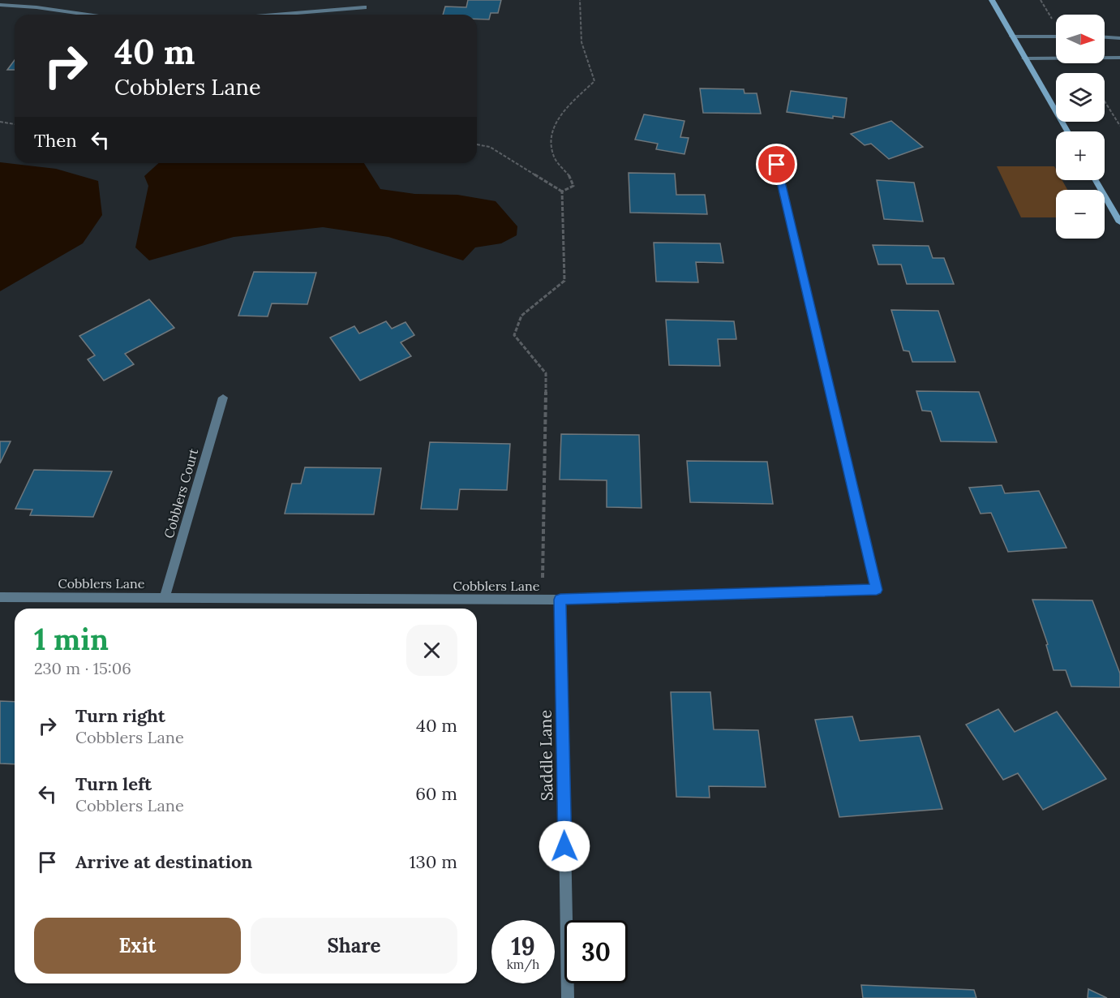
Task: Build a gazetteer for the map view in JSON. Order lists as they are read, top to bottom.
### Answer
{
  "streets": {
    "street": ["Cobblers Court", "Cobblers Lane", "Saddle Lane"]
  },
  "crossings": [
    ["Cobblers Court", "Cobblers Lane"],
    ["Cobblers Lane", "Saddle Lane"]
  ],
  "north": "right",
  "page": {
    "map_buttons": ["+", "−"],
    "turn": ["40 m", "Cobblers Lane"],
    "then": "Then",
    "heading": ["1 min", "230 m · 15:06"],
    "list": [
      {
        "name": "Turn right",
        "note": "Cobblers Lane",
        "value": "40 m"
      },
      {
        "name": "Turn left",
        "note": "Cobblers Lane",
        "value": "60 m"
      },
      {
        "name": "Arrive at destination",
        "value": "130 m"
      }
    ],
    "buttons": ["Exit", "Share"],
    "speed": "19 km/h",
    "limit": "30"
  }
}
